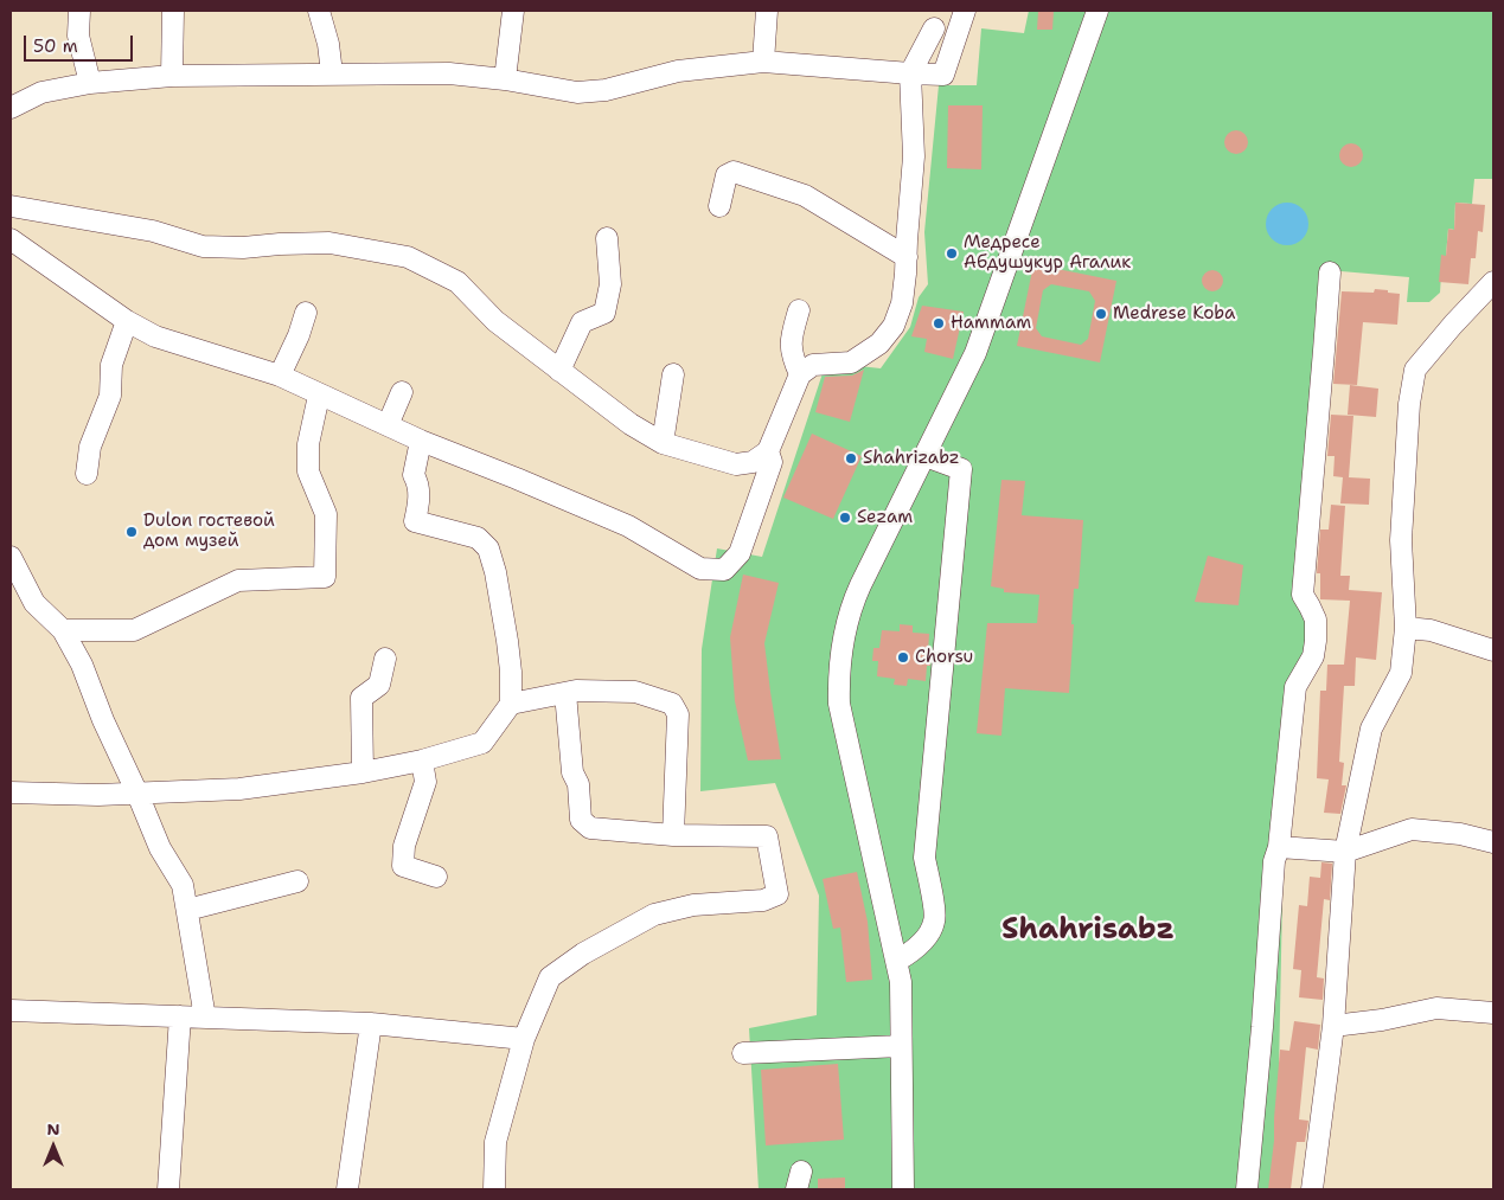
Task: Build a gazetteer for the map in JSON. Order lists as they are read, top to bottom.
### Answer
{
  "districts": ["Shahrisabz"],
  "places": [
    "Медресе Абдушукур Агалик",
    "Medrese Koba",
    "Hammam",
    "Shahrizabz",
    "Sezam",
    "Dulon гостевой дом музей",
    "Chorsu"
  ],
  "scale_bar": "50 m",
  "north": "top"
}
